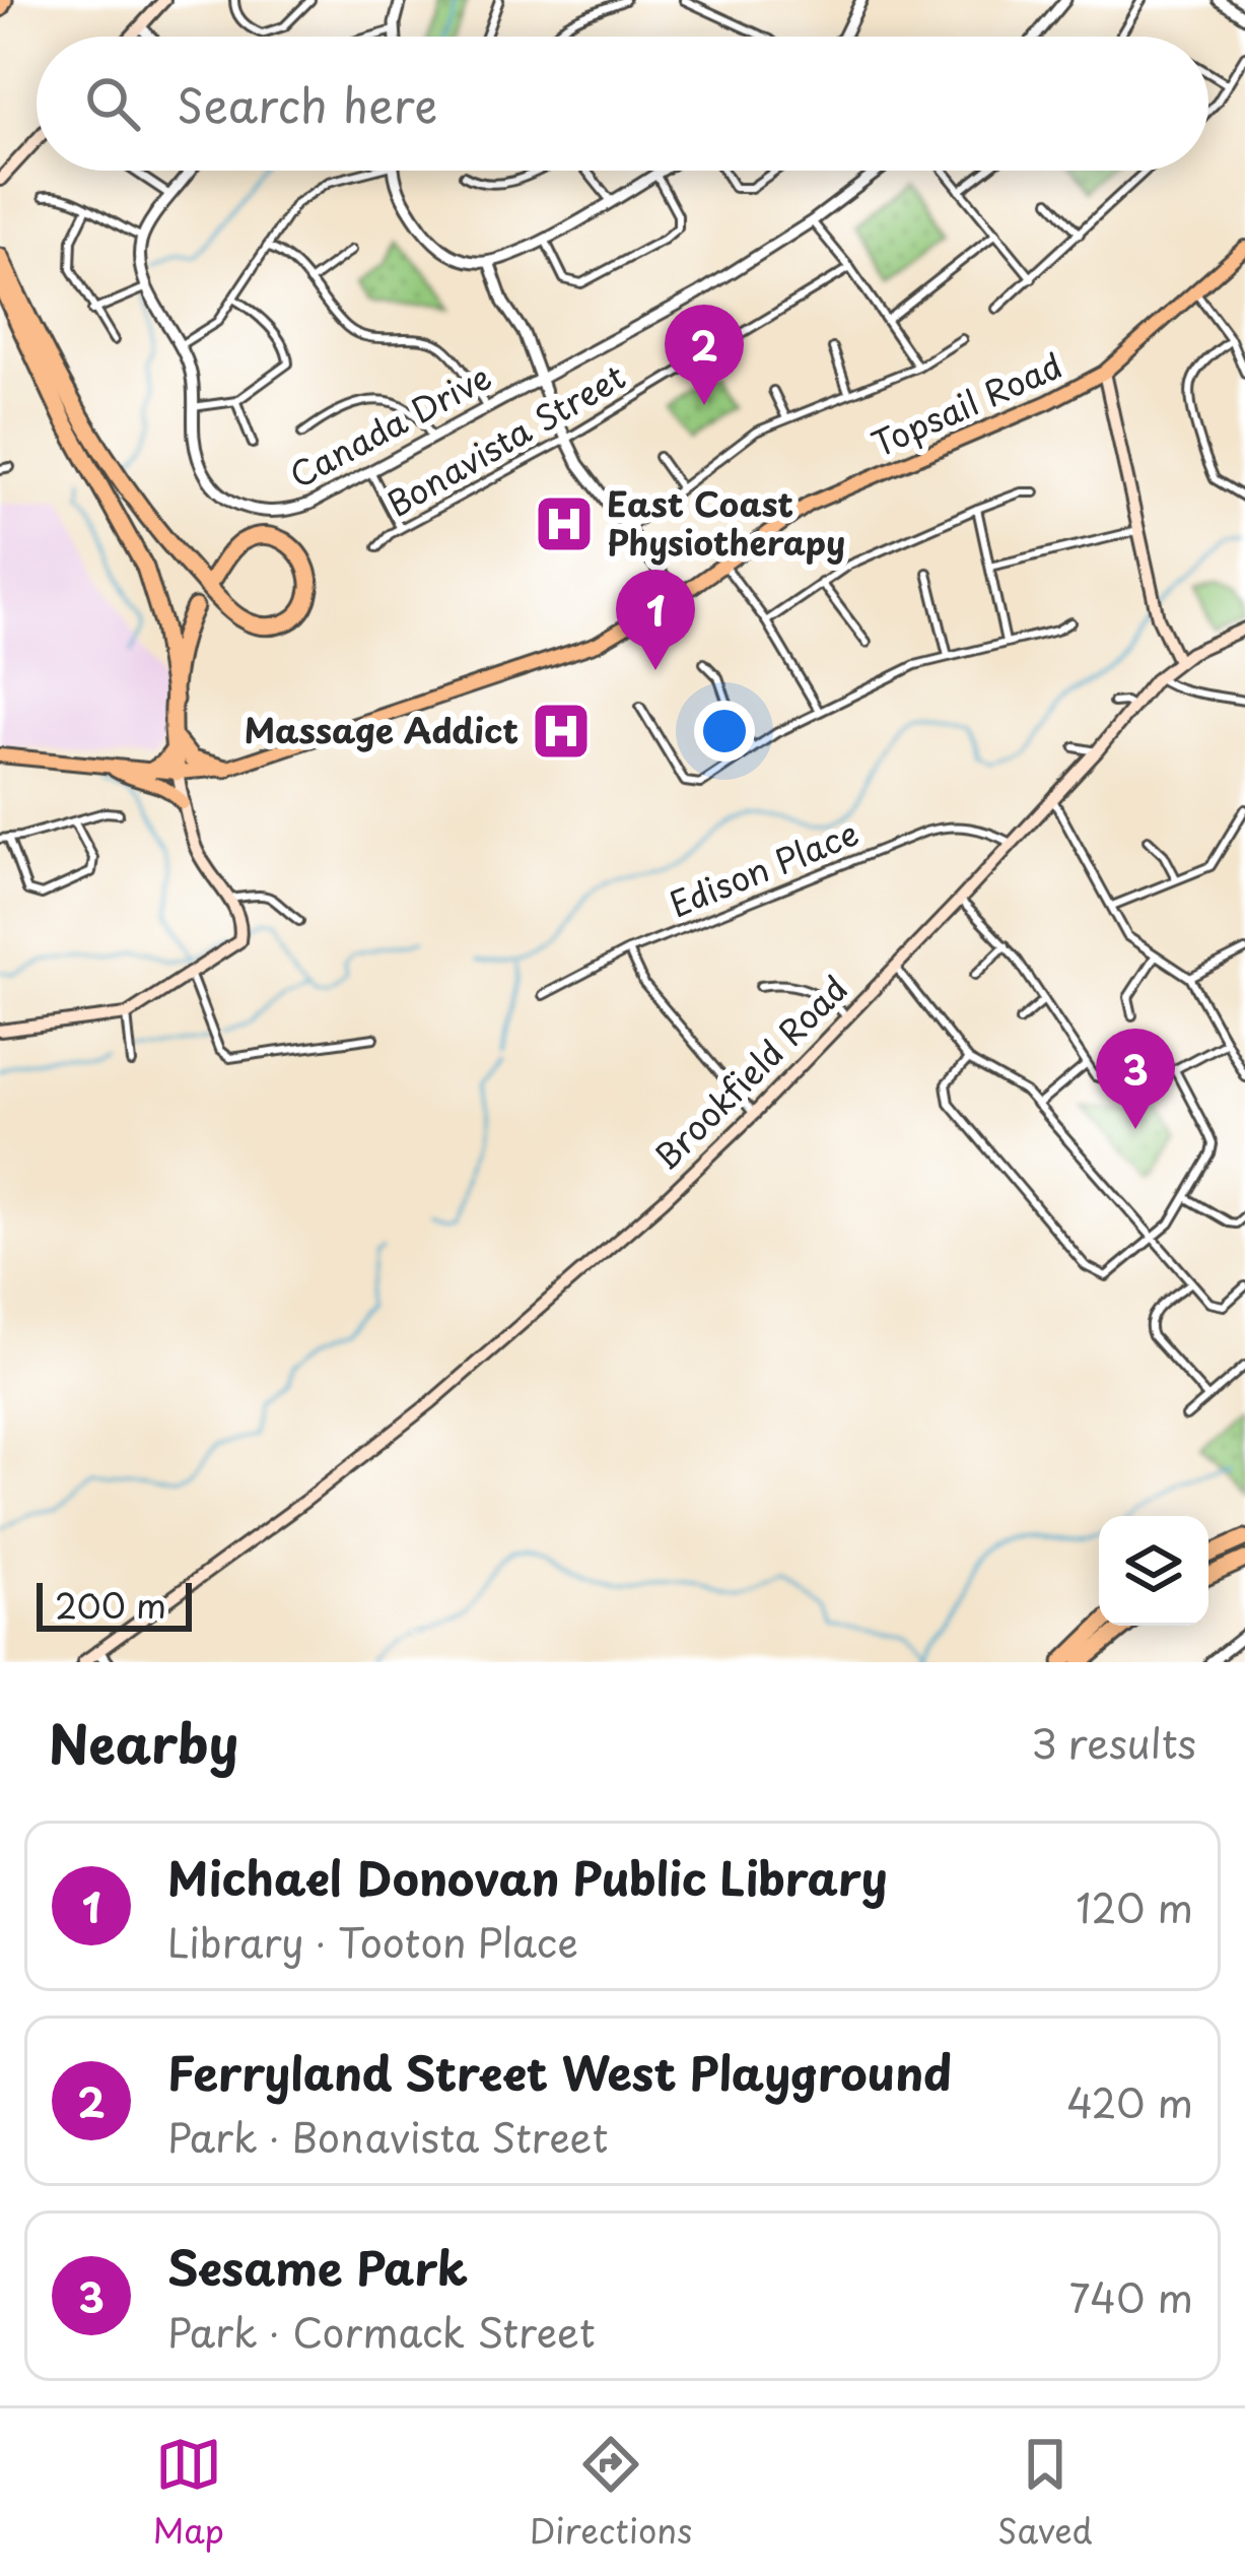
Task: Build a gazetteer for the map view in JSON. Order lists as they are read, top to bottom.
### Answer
{
  "streets": {
    "main road": ["Topsail Road", "Brookfield Road"],
    "street": ["Canada Drive", "Bonavista Street", "Edison Place"]
  },
  "crossings": [
    ["Edison Place", "Brookfield Road"]
  ],
  "places": {
    "hospital": ["East Coast Physiotherapy", "Massage Addict"]
  },
  "scale_bar": "200 m",
  "page": {
    "search": "Search here",
    "pins": ["2", "1", "3"],
    "scale": "200 m",
    "heading": ["Nearby", "3 results"],
    "list": [
      {
        "mark": "1",
        "name": "Michael Donovan Public Library",
        "note": "Library · Tooton Place",
        "value": "120 m"
      },
      {
        "mark": "2",
        "name": "Ferryland Street West Playground",
        "note": "Park · Bonavista Street",
        "value": "420 m"
      },
      {
        "mark": "3",
        "name": "Sesame Park",
        "note": "Park · Cormack Street",
        "value": "740 m"
      }
    ],
    "nav": ["Map", "Directions", "Saved"]
  }
}
